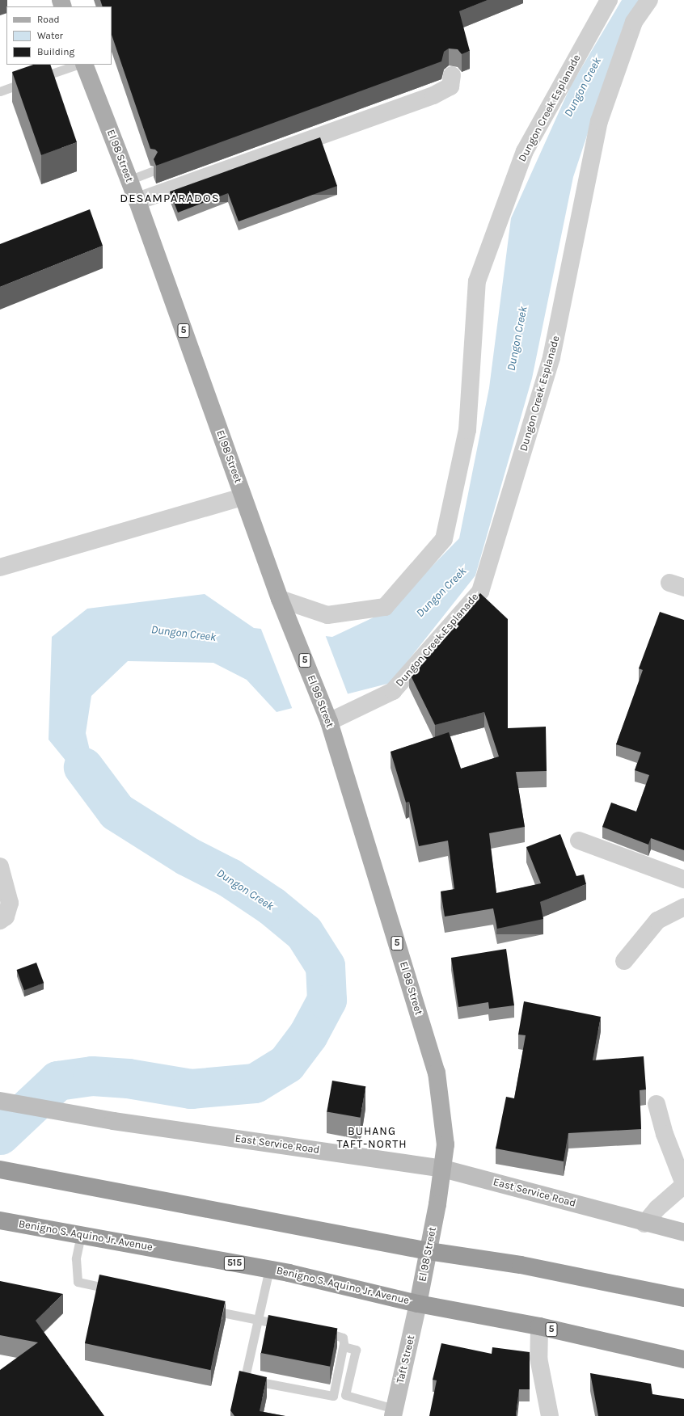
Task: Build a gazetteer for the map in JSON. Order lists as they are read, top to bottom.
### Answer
{
  "streets": {
    "highway": ["5", "Benigno S. Aquino Jr. Avenue", "515"],
    "main road": ["El 98 Street"],
    "street": ["Dungon Creek Esplanade", "East Service Road", "Taft Street"]
  },
  "crossings": [
    ["Dungon Creek Esplanade", "El 98 Street"],
    ["El 98 Street", "East Service Road"],
    ["El 98 Street", "Benigno S. Aquino Jr. Avenue"],
    ["El 98 Street", "Taft Street"],
    ["Benigno S. Aquino Jr. Avenue", "Taft Street"]
  ],
  "districts": ["DESAMPARADOS", "BUHANG TAFT-NORTH"],
  "water": ["Dungon Creek"],
  "legend": ["Road", "Water", "Building"]
}
